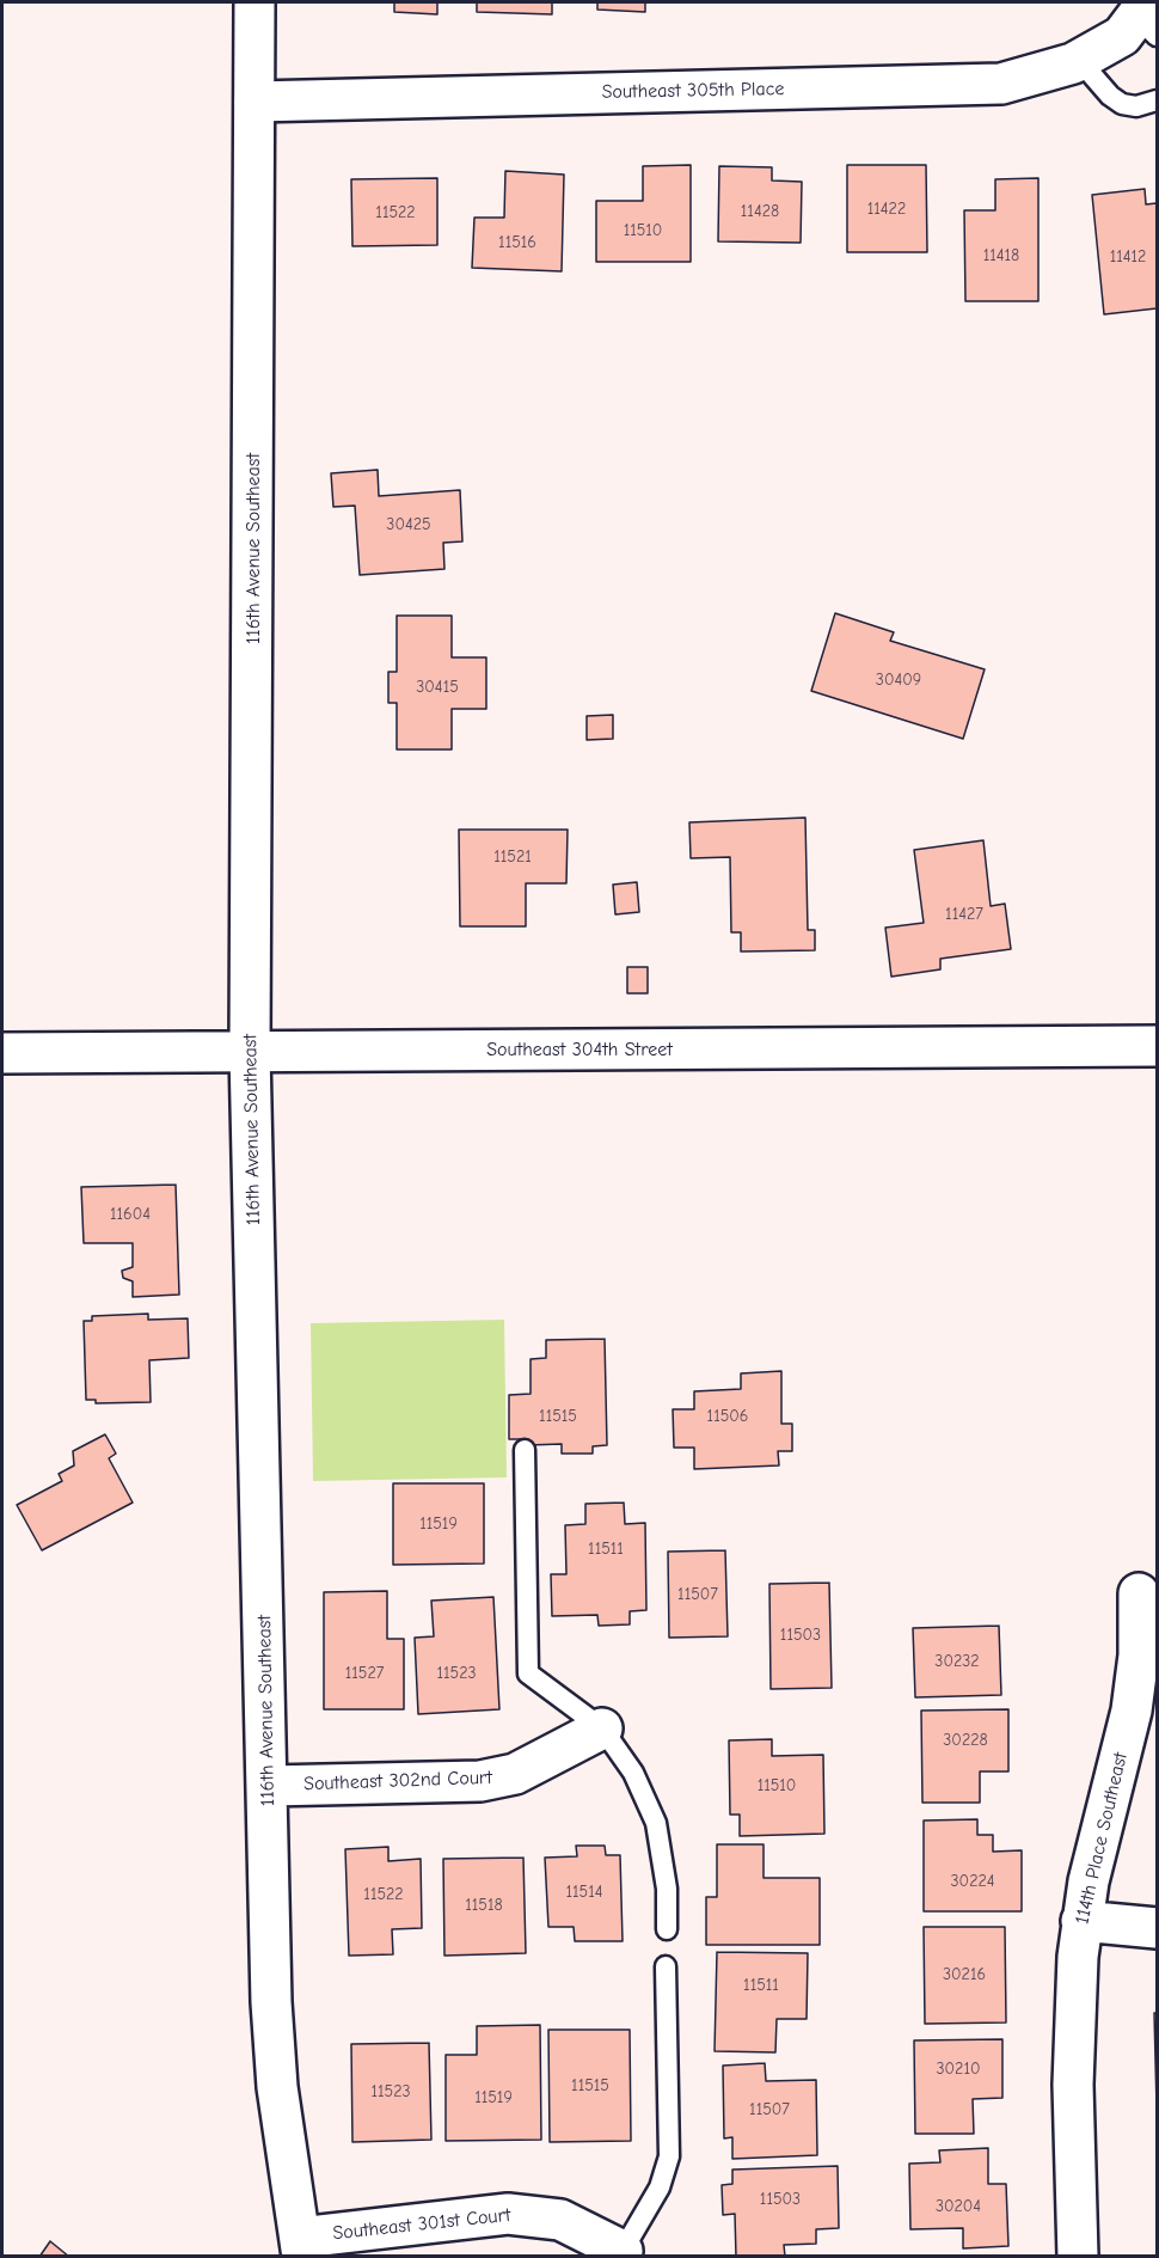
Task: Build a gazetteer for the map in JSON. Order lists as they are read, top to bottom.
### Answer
{
  "streets": {
    "street": [
      "Southeast 305th Place",
      "116th Avenue Southeast",
      "Southeast 304th Street",
      "Southeast 302nd Court",
      "114th Place Southeast",
      "Southeast 301st Court"
    ]
  },
  "crossings": [
    ["Southeast 305th Place", "116th Avenue Southeast"],
    ["116th Avenue Southeast", "Southeast 304th Street"],
    ["116th Avenue Southeast", "Southeast 302nd Court"],
    ["116th Avenue Southeast", "Southeast 301st Court"]
  ],
  "house_numbers": [
    "11422",
    "11428",
    "11522",
    "11510",
    "11516",
    "11418",
    "11412",
    "30425",
    "30409",
    "30415",
    "11521",
    "11427",
    "11604",
    "11515",
    "11506",
    "11519",
    "11511",
    "11507",
    "11503",
    "30232",
    "11527",
    "11523",
    "30228",
    "11510",
    "30224",
    "11514",
    "11522",
    "11518",
    "30216",
    "11511",
    "30210",
    "11515",
    "11523",
    "11519",
    "11507",
    "11503",
    "30204"
  ]
}
